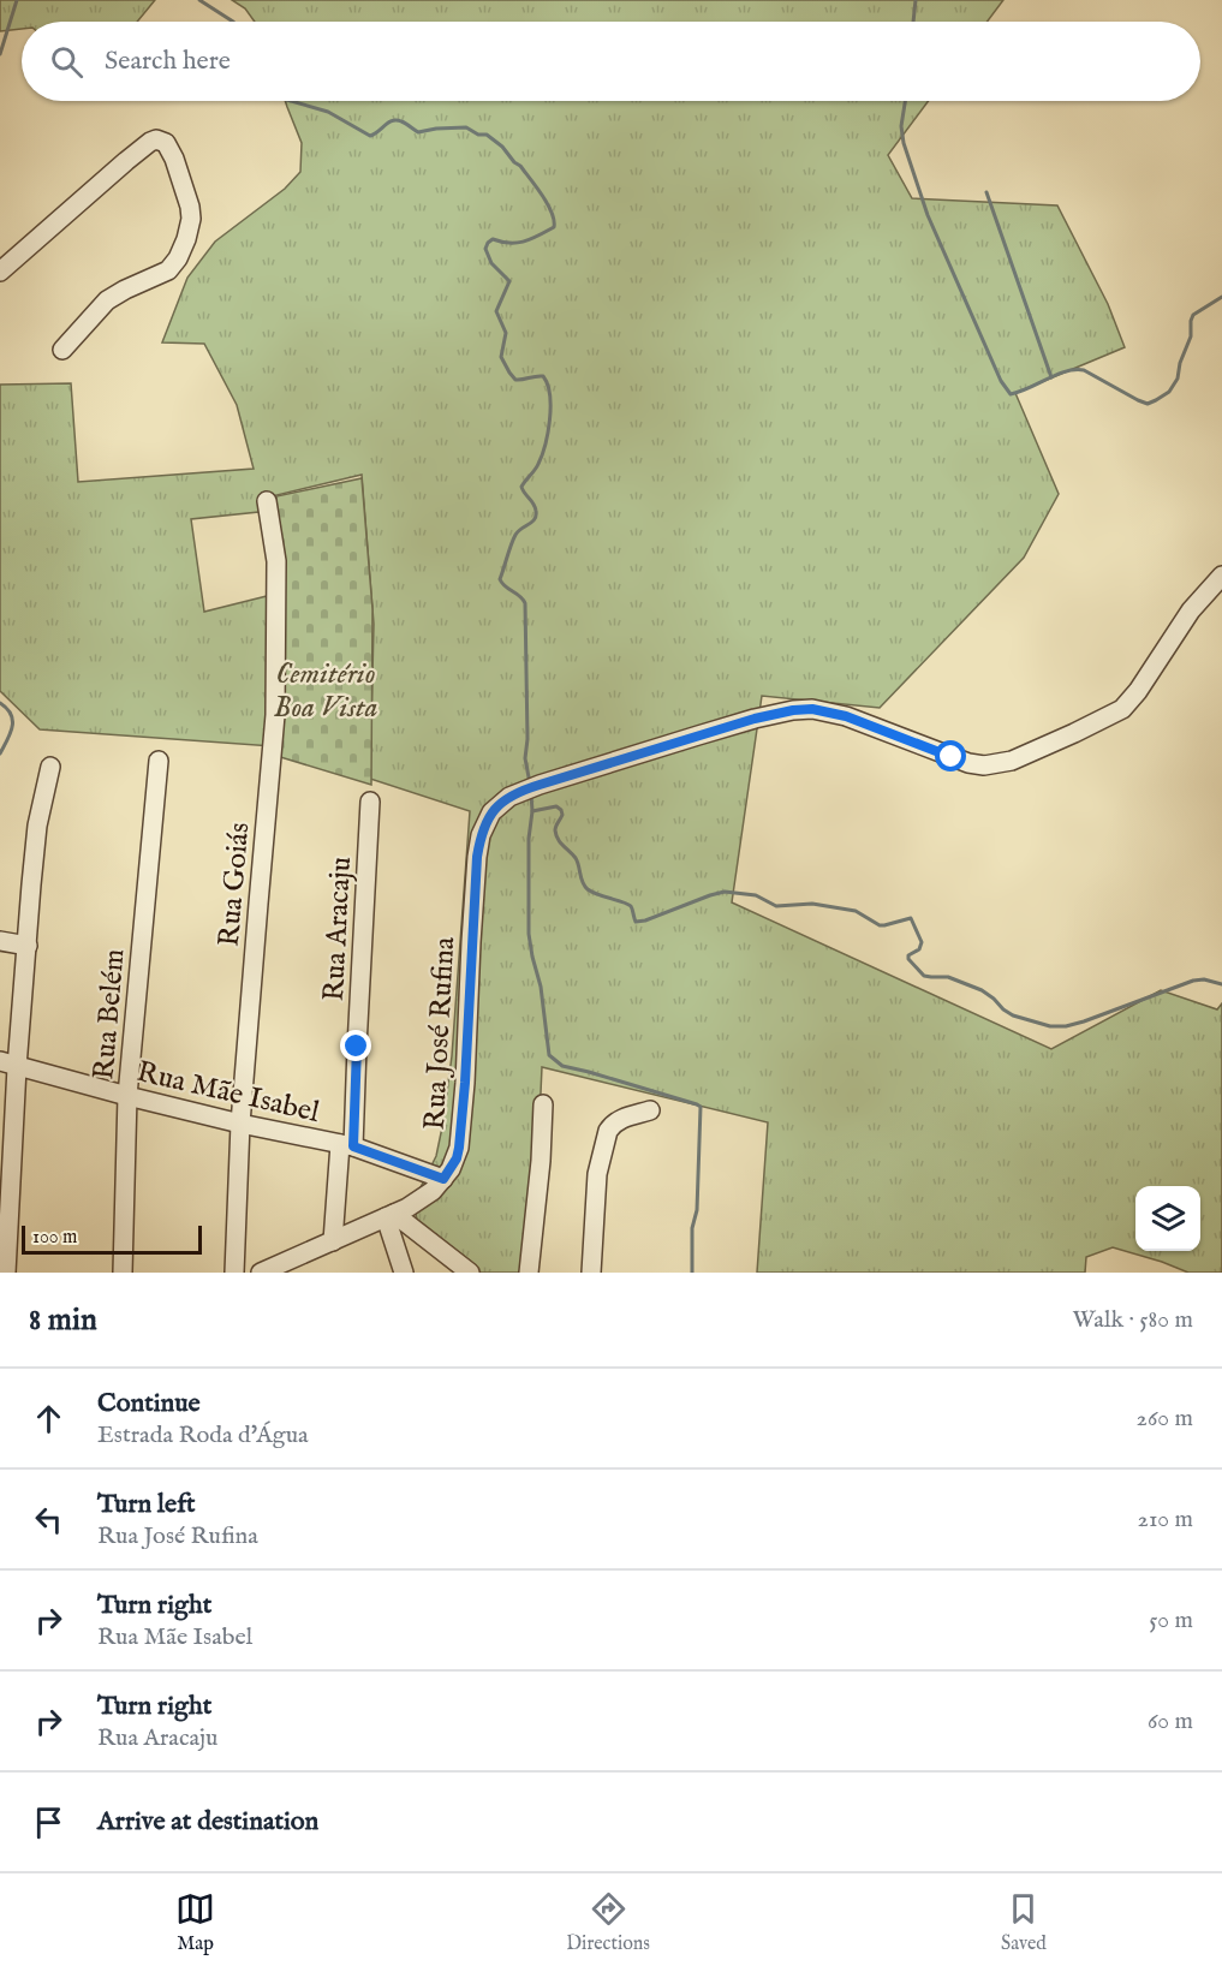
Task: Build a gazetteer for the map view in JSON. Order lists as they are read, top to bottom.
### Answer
{
  "streets": {
    "street": [
      "Rua Goiás",
      "Rua Aracaju",
      "Rua Belém",
      "Rua José Rufina",
      "Rua Mãe Isabel"
    ]
  },
  "crossings": [
    ["Rua Goiás", "Rua Mãe Isabel"],
    ["Rua Aracaju", "Rua José Rufina"],
    ["Rua Aracaju", "Rua Mãe Isabel"],
    ["Rua Belém", "Rua Mãe Isabel"],
    ["Rua José Rufina", "Rua Mãe Isabel"]
  ],
  "parks": ["Cemitério Boa Vista"],
  "scale_bar": "100 m",
  "page": {
    "search": "Search here",
    "scale": "100 m",
    "heading": ["8 min", "Walk · 580 m"],
    "list": [
      ["Continue", "Estrada Roda d'Água", "260 m"],
      ["Turn left", "Rua José Rufina", "210 m"],
      ["Turn right", "Rua Mãe Isabel", "50 m"],
      ["Turn right", "Rua Aracaju", "60 m"],
      "Arrive at destination"
    ],
    "nav": ["Map", "Directions", "Saved"]
  }
}
